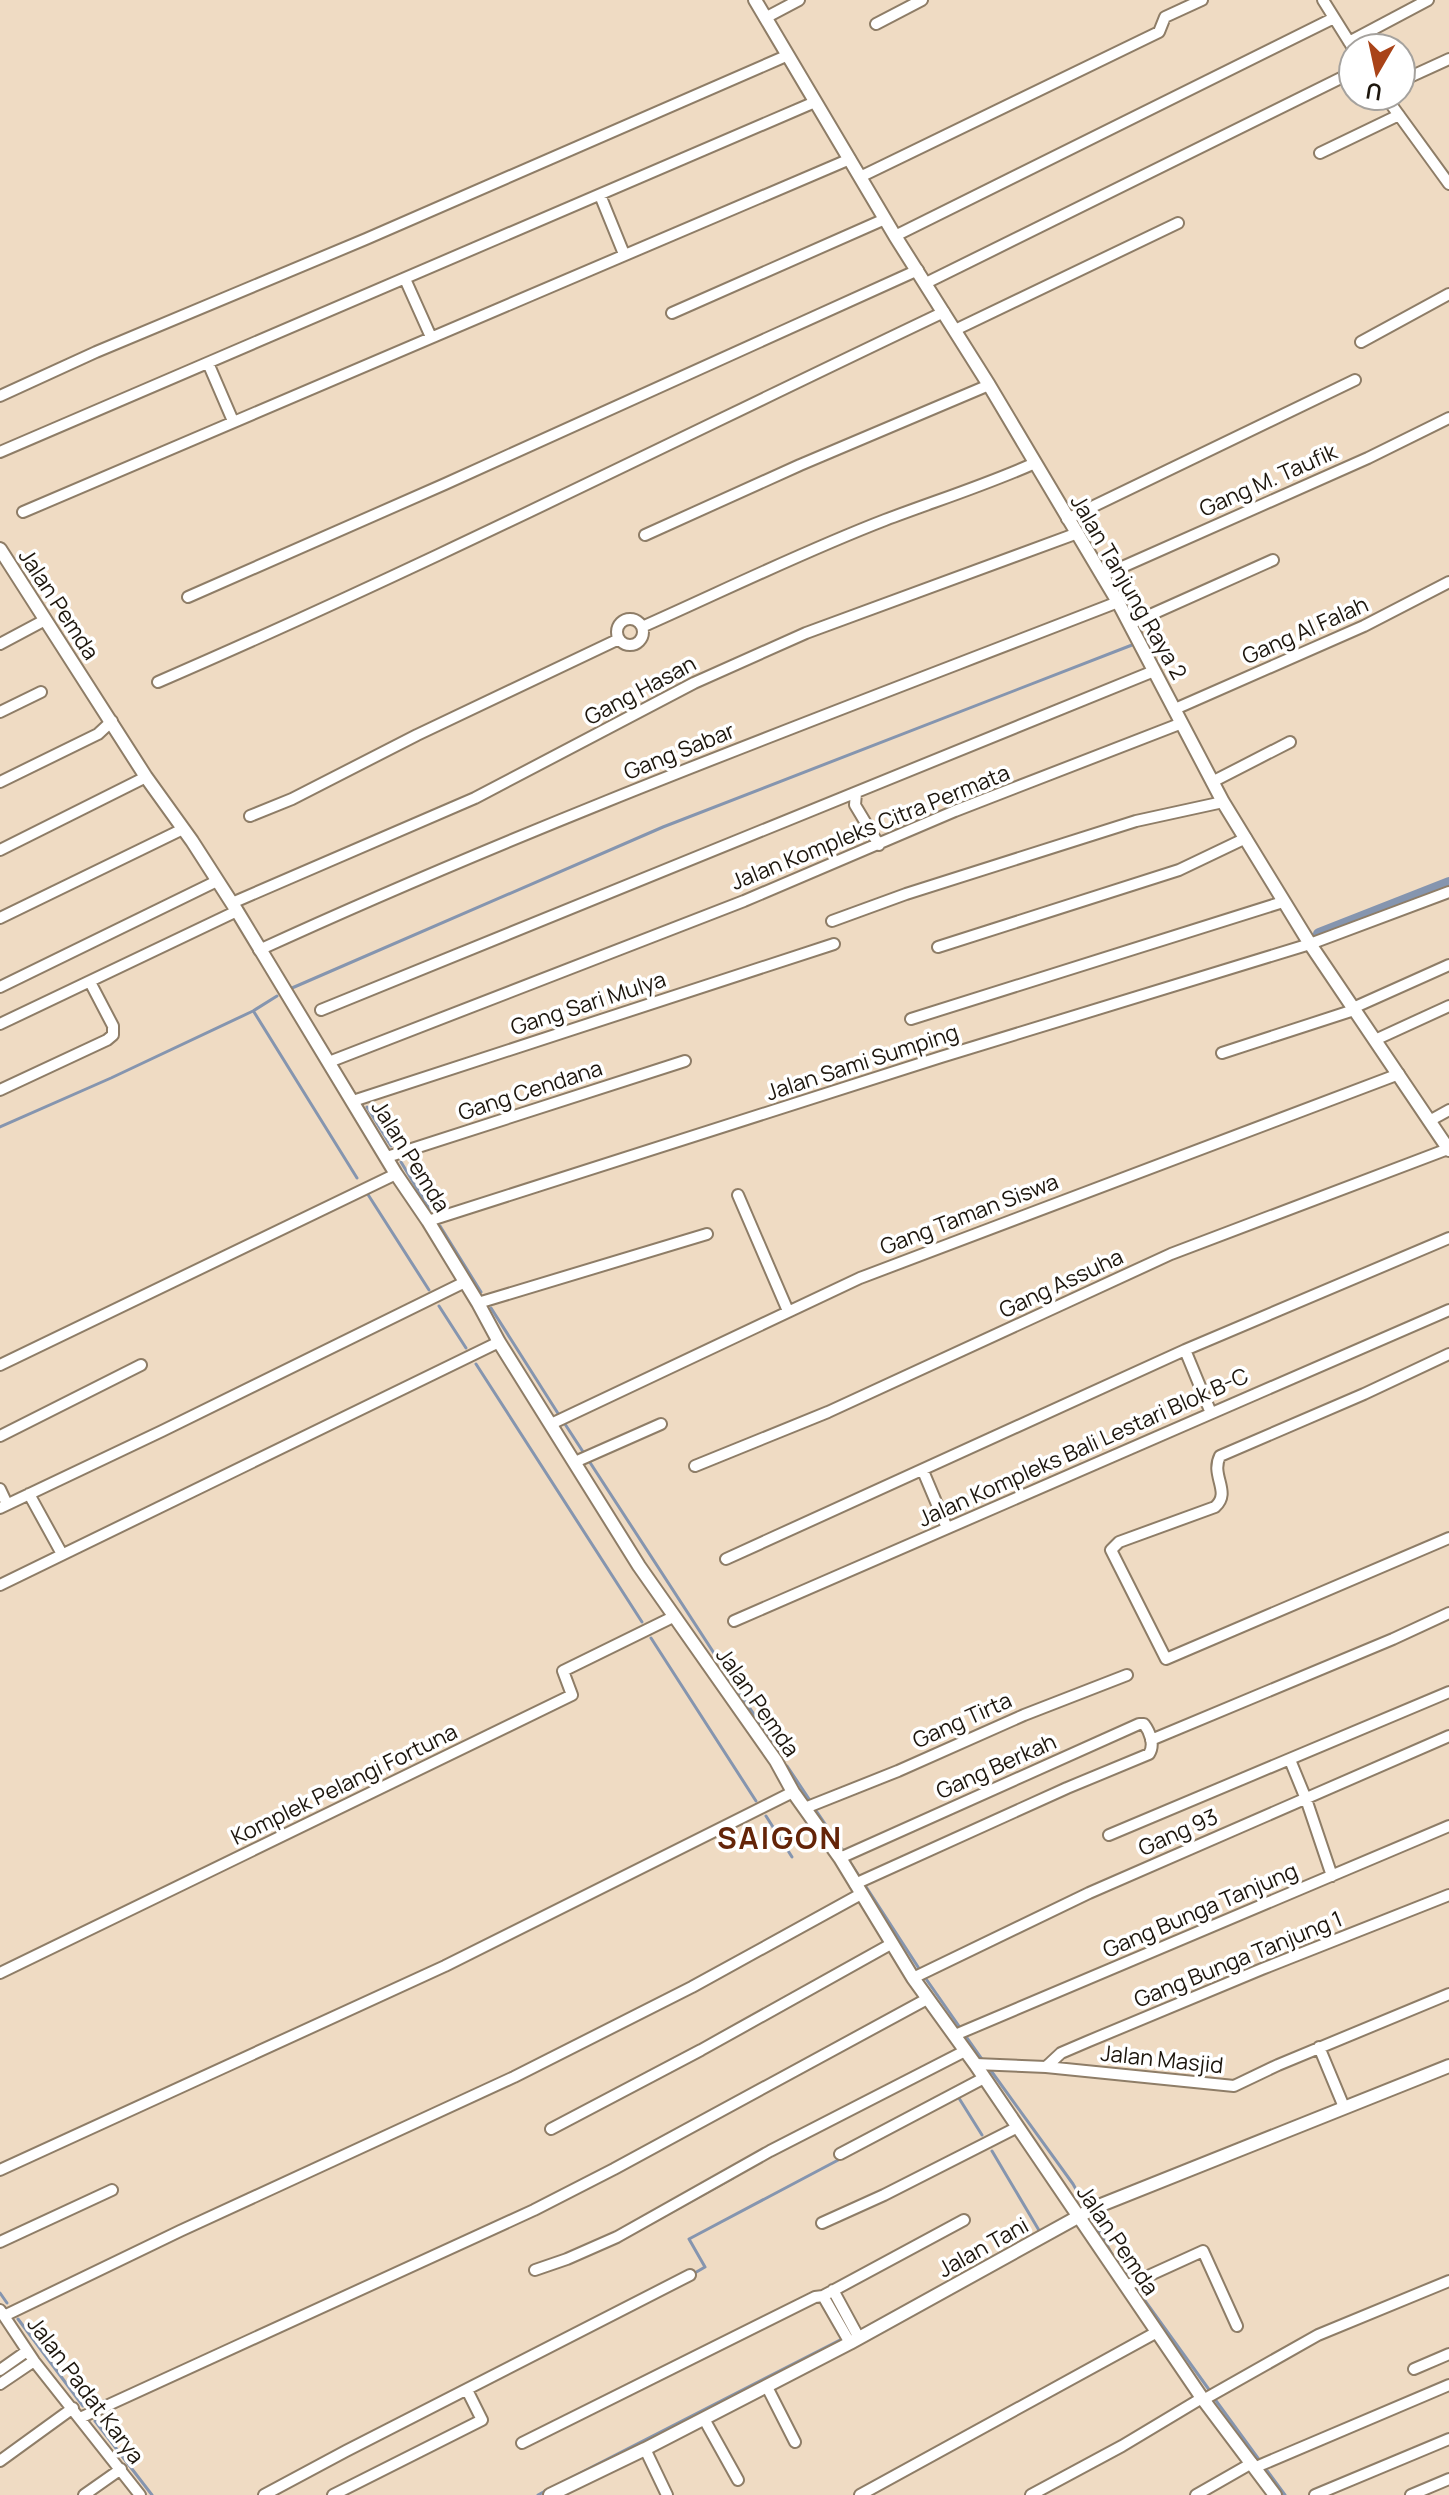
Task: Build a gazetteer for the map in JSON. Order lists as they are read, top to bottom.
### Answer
{
  "streets": {
    "street": [
      "Gang M. Taufik",
      "Jalan Tanjung Raya 2",
      "Jalan Pemda",
      "Gang Al Falah",
      "Gang Hasan",
      "Gang Sabar",
      "Jalan Kompleks Citra Permata",
      "Gang Sari Mulya",
      "Jalan Sami Sumping",
      "Gang Cendana",
      "Gang Taman Siswa",
      "Gang Assuha",
      "Jalan Kompleks Bali Lestari Blok B-C",
      "Gang Tirta",
      "Gang Berkah",
      "Komplek Pelangi Fortuna",
      "Gang 93",
      "Gang Bunga Tanjung",
      "Gang Bunga Tanjung 1",
      "Jalan Masjid",
      "Jalan Tani",
      "Jalan Padat Karya"
    ]
  },
  "crossings": [
    ["Gang M. Taufik", "Jalan Tanjung Raya 2"],
    ["Jalan Tanjung Raya 2", "Gang Al Falah"],
    ["Jalan Tanjung Raya 2", "Gang Hasan"],
    ["Jalan Tanjung Raya 2", "Gang Sabar"],
    ["Jalan Tanjung Raya 2", "Jalan Kompleks Citra Permata"],
    ["Jalan Tanjung Raya 2", "Jalan Sami Sumping"],
    ["Jalan Tanjung Raya 2", "Gang Taman Siswa"],
    ["Jalan Tanjung Raya 2", "Gang Assuha"],
    ["Jalan Pemda", "Gang Hasan"],
    ["Jalan Pemda", "Gang Sabar"],
    ["Jalan Pemda", "Jalan Kompleks Citra Permata"],
    ["Jalan Pemda", "Gang Sari Mulya"],
    ["Jalan Pemda", "Jalan Sami Sumping"],
    ["Jalan Pemda", "Gang Cendana"],
    ["Jalan Pemda", "Gang Taman Siswa"],
    ["Jalan Pemda", "Gang Tirta"],
    ["Jalan Pemda", "Gang Berkah"],
    ["Jalan Pemda", "Komplek Pelangi Fortuna"],
    ["Jalan Pemda", "Gang 93"],
    ["Jalan Pemda", "Gang Bunga Tanjung"],
    ["Jalan Pemda", "Jalan Masjid"],
    ["Jalan Pemda", "Jalan Tani"],
    ["Gang Bunga Tanjung 1", "Jalan Masjid"]
  ],
  "districts": ["SAIGON"],
  "north": "bottom"
}
